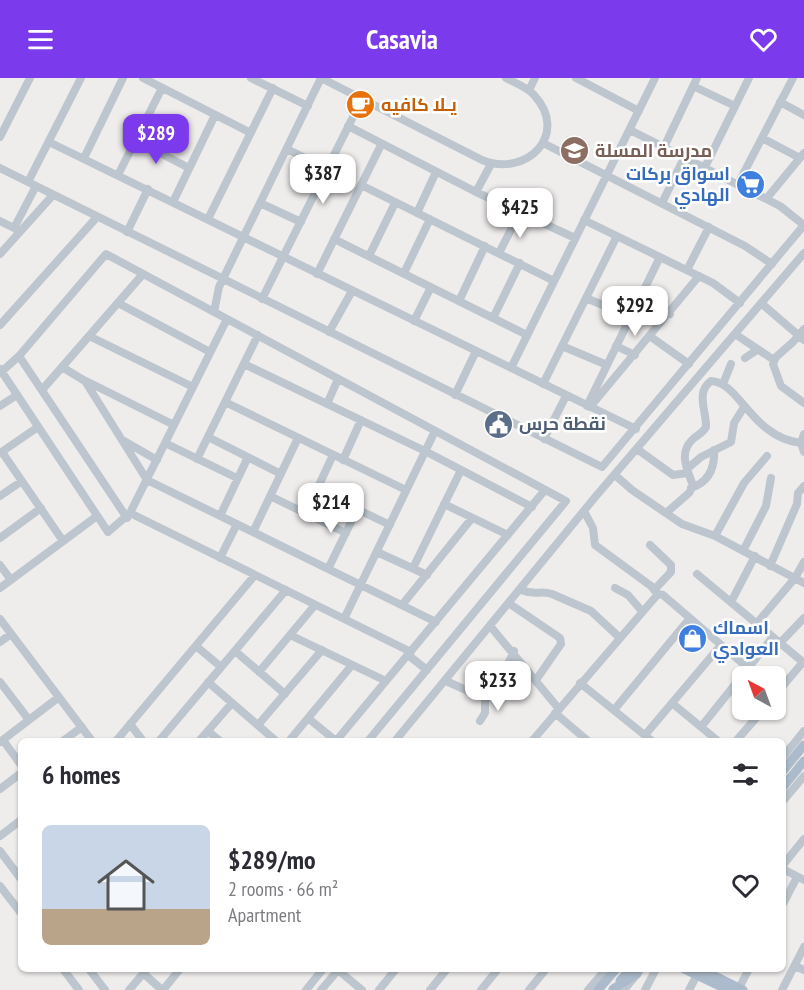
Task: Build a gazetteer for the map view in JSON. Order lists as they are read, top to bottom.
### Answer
{
  "places": {
    "cafe": ["يـلا كافيه"],
    "school or university": ["مدرسة المسلة"],
    "supermarket": ["اسواق بركات الهادي"],
    "public building": ["نقطة حرس"],
    "shop": ["اسماك العوادي"]
  },
  "north": "top left",
  "page": {
    "header": "Casavia",
    "price": [
      "$289",
      "$387",
      "$425",
      "$292",
      "$214",
      "$233"
    ],
    "heading": "6 homes",
    "list": [
      {
        "name": "$289/mo",
        "note": "2 rooms · 66 m² · Apartment"
      }
    ]
  }
}
